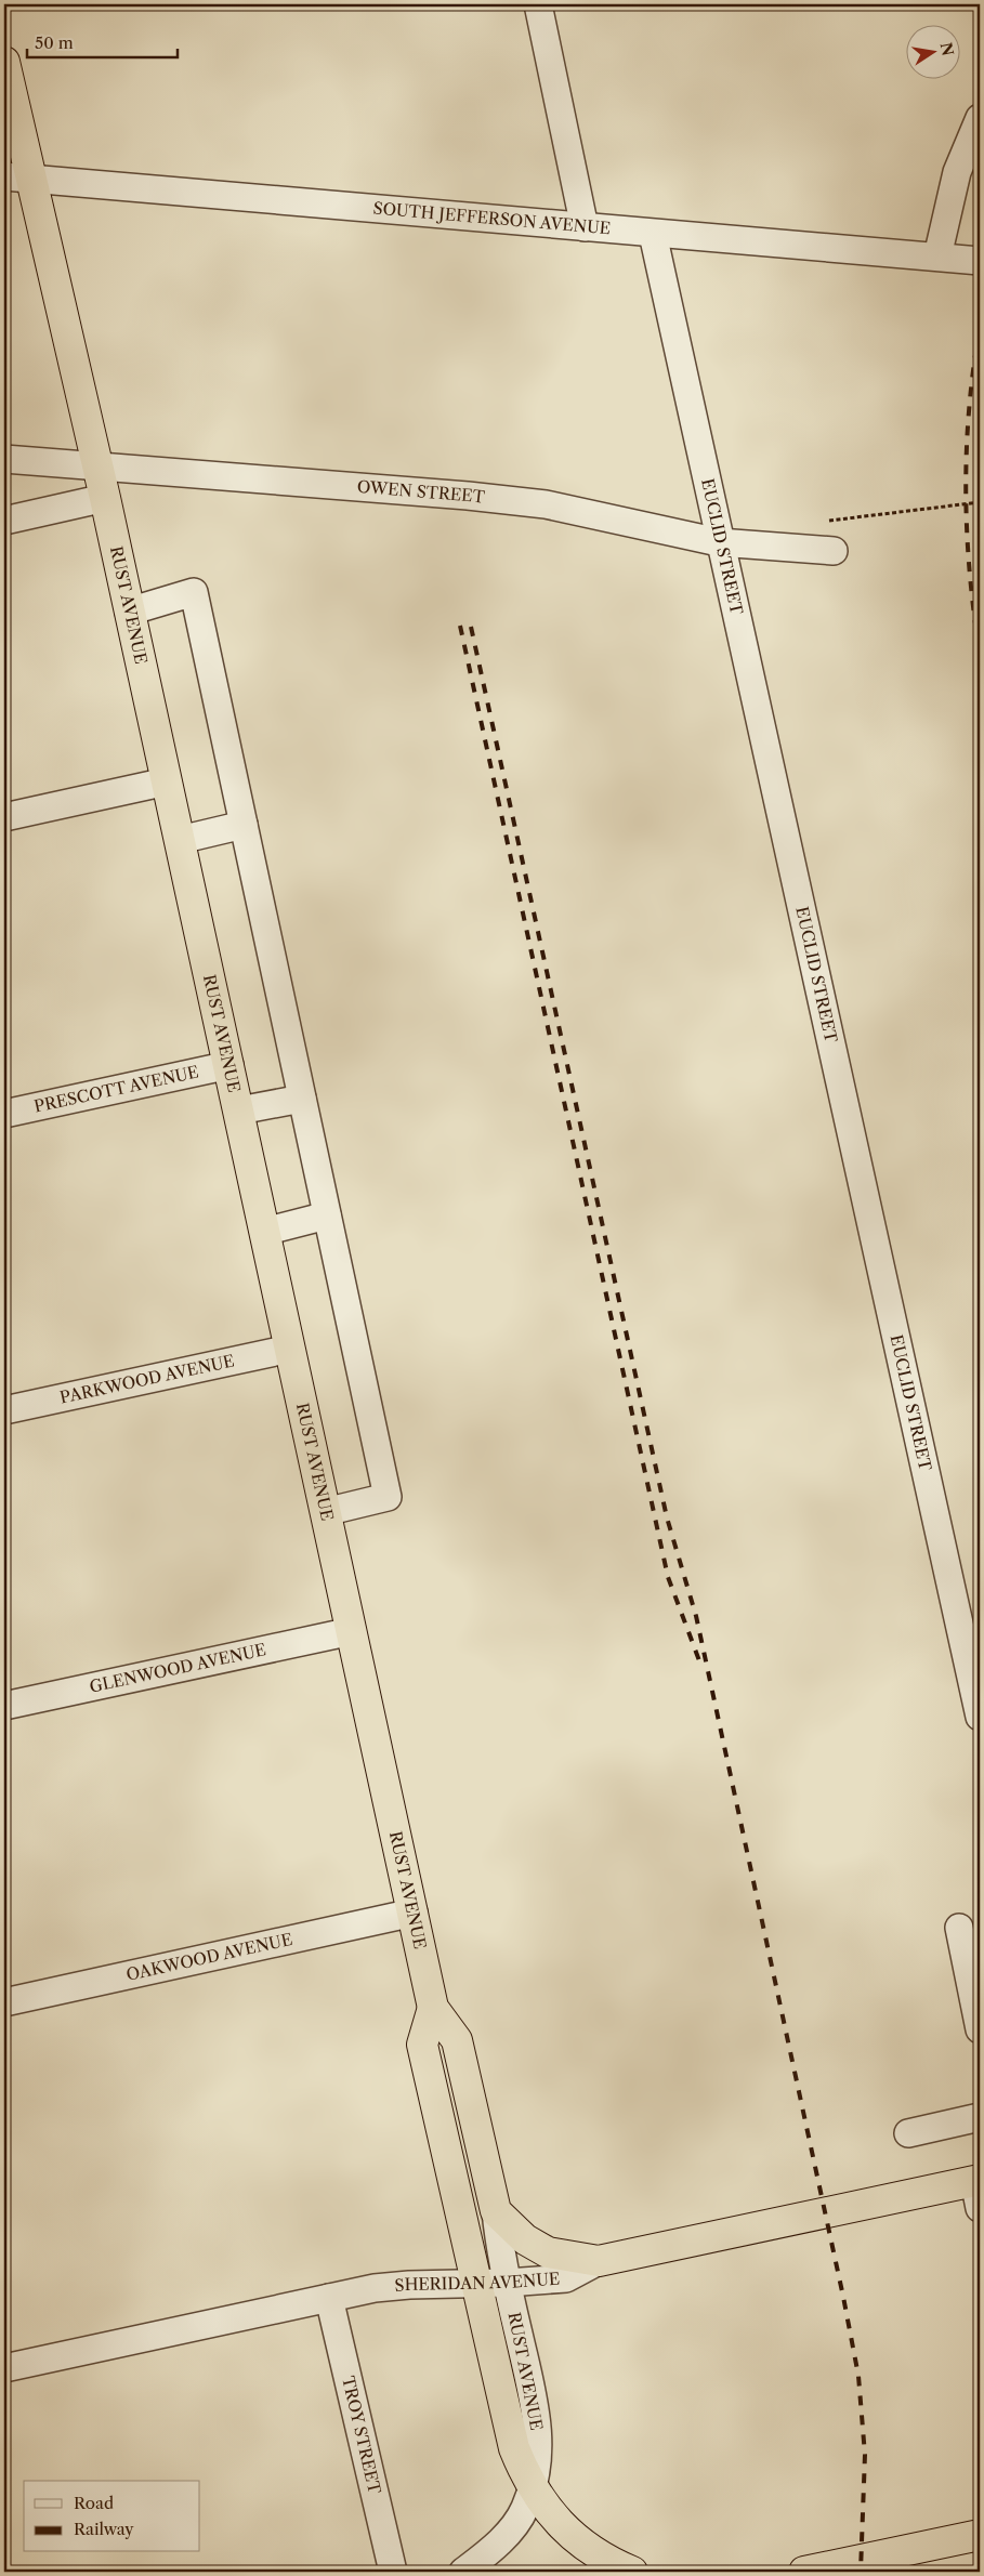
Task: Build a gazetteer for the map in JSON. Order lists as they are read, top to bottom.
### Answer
{
  "streets": {
    "highway": ["RUST AVENUE", "SHERIDAN AVENUE"],
    "street": [
      "SOUTH JEFFERSON AVENUE",
      "OWEN STREET",
      "EUCLID STREET",
      "PRESCOTT AVENUE",
      "PARKWOOD AVENUE",
      "GLENWOOD AVENUE",
      "OAKWOOD AVENUE",
      "TROY STREET"
    ]
  },
  "crossings": [
    ["SOUTH JEFFERSON AVENUE", "EUCLID STREET"],
    ["SOUTH JEFFERSON AVENUE", "RUST AVENUE"],
    ["OWEN STREET", "EUCLID STREET"],
    ["OWEN STREET", "RUST AVENUE"],
    ["RUST AVENUE", "PRESCOTT AVENUE"],
    ["RUST AVENUE", "PARKWOOD AVENUE"],
    ["RUST AVENUE", "GLENWOOD AVENUE"],
    ["RUST AVENUE", "OAKWOOD AVENUE"],
    ["RUST AVENUE", "SHERIDAN AVENUE"],
    ["SHERIDAN AVENUE", "TROY STREET"]
  ],
  "legend": ["Road", "Railway"],
  "scale_bar": "50 m",
  "north": "right"
}
